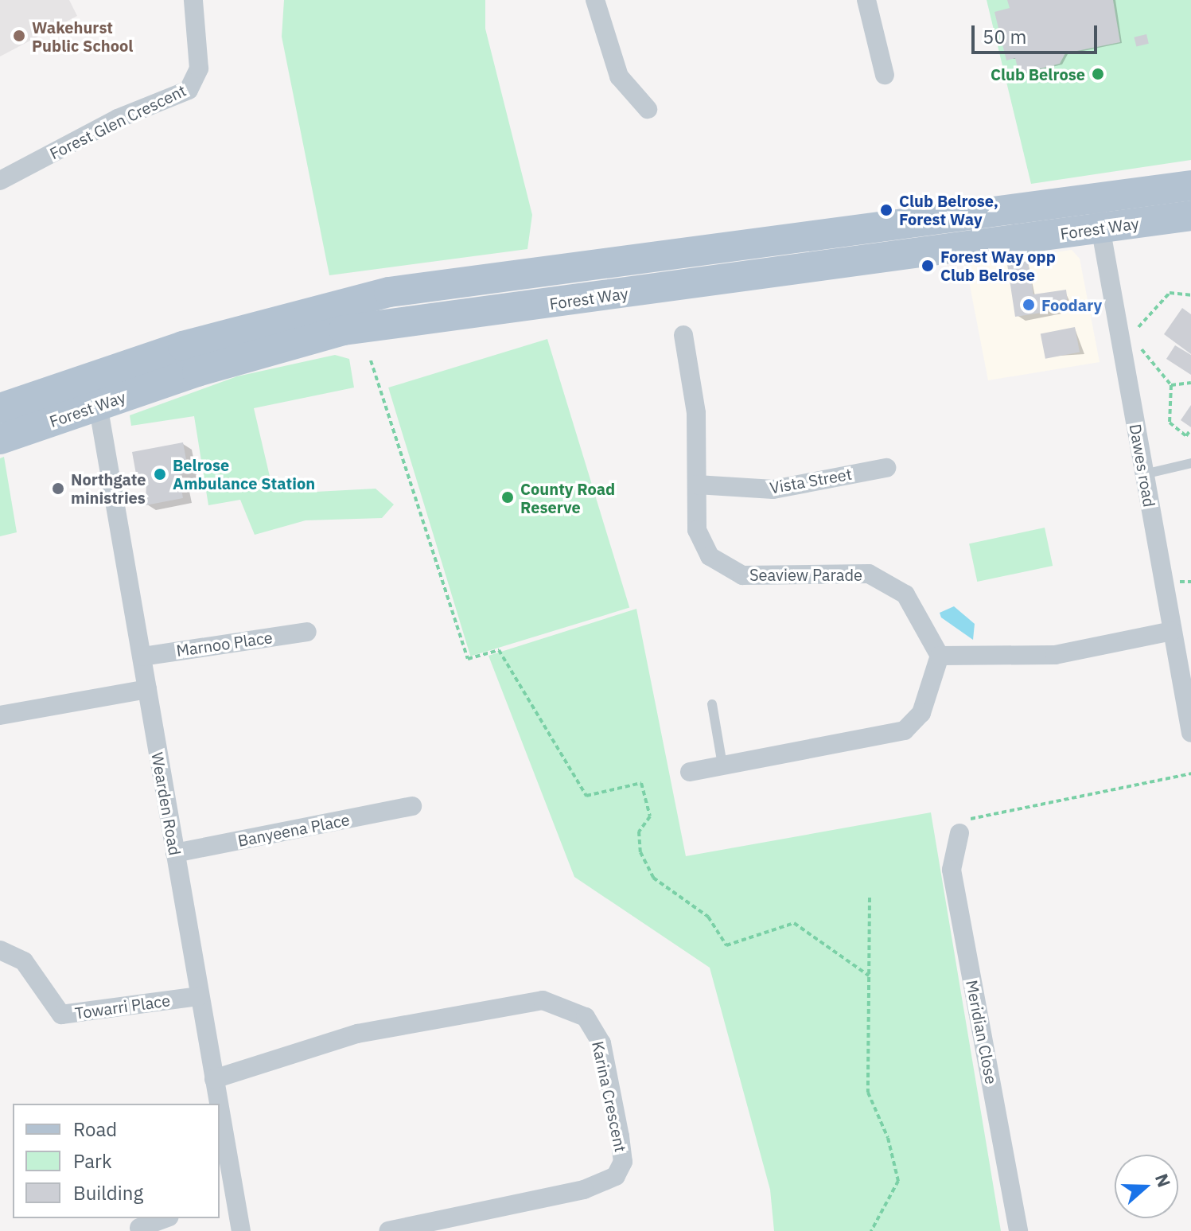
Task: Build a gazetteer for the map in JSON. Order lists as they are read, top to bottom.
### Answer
{
  "streets": {
    "main road": ["Forest Way"],
    "street": [
      "Forest Glen Crescent",
      "Dawes road",
      "Vista Street",
      "Seaview Parade",
      "Marnoo Place",
      "Wearden Road",
      "Banyeena Place",
      "Towarri Place",
      "Meridian Close",
      "Karina Crescent"
    ]
  },
  "crossings": [
    ["Forest Way", "Dawes road"],
    ["Forest Way", "Wearden Road"],
    ["Vista Street", "Seaview Parade"],
    ["Marnoo Place", "Wearden Road"],
    ["Wearden Road", "Banyeena Place"],
    ["Wearden Road", "Towarri Place"],
    ["Wearden Road", "Karina Crescent"]
  ],
  "places": [
    "Wakehurst Public School",
    "Club Belrose",
    "Club Belrose, Forest Way",
    "Forest Way opp Club Belrose",
    "Foodary",
    "Belrose Ambulance Station",
    "Northgate ministries",
    "County Road Reserve"
  ],
  "legend": ["Road", "Park", "Building"],
  "scale_bar": "50 m",
  "north": "right"
}
